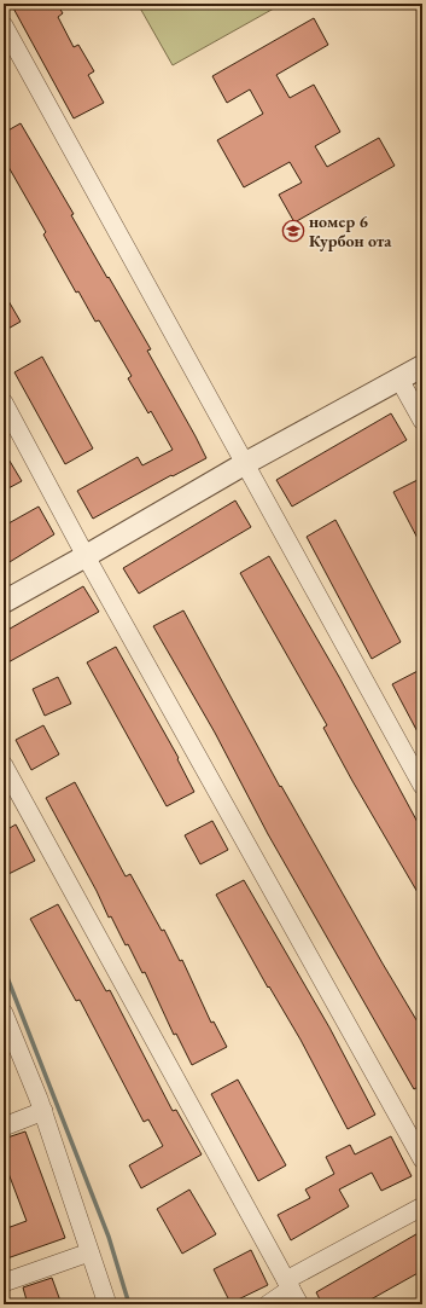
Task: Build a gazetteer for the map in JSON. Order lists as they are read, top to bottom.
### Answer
{
  "places": {
    "school or university": ["номер 6 Курбон ота"]
  }
}
